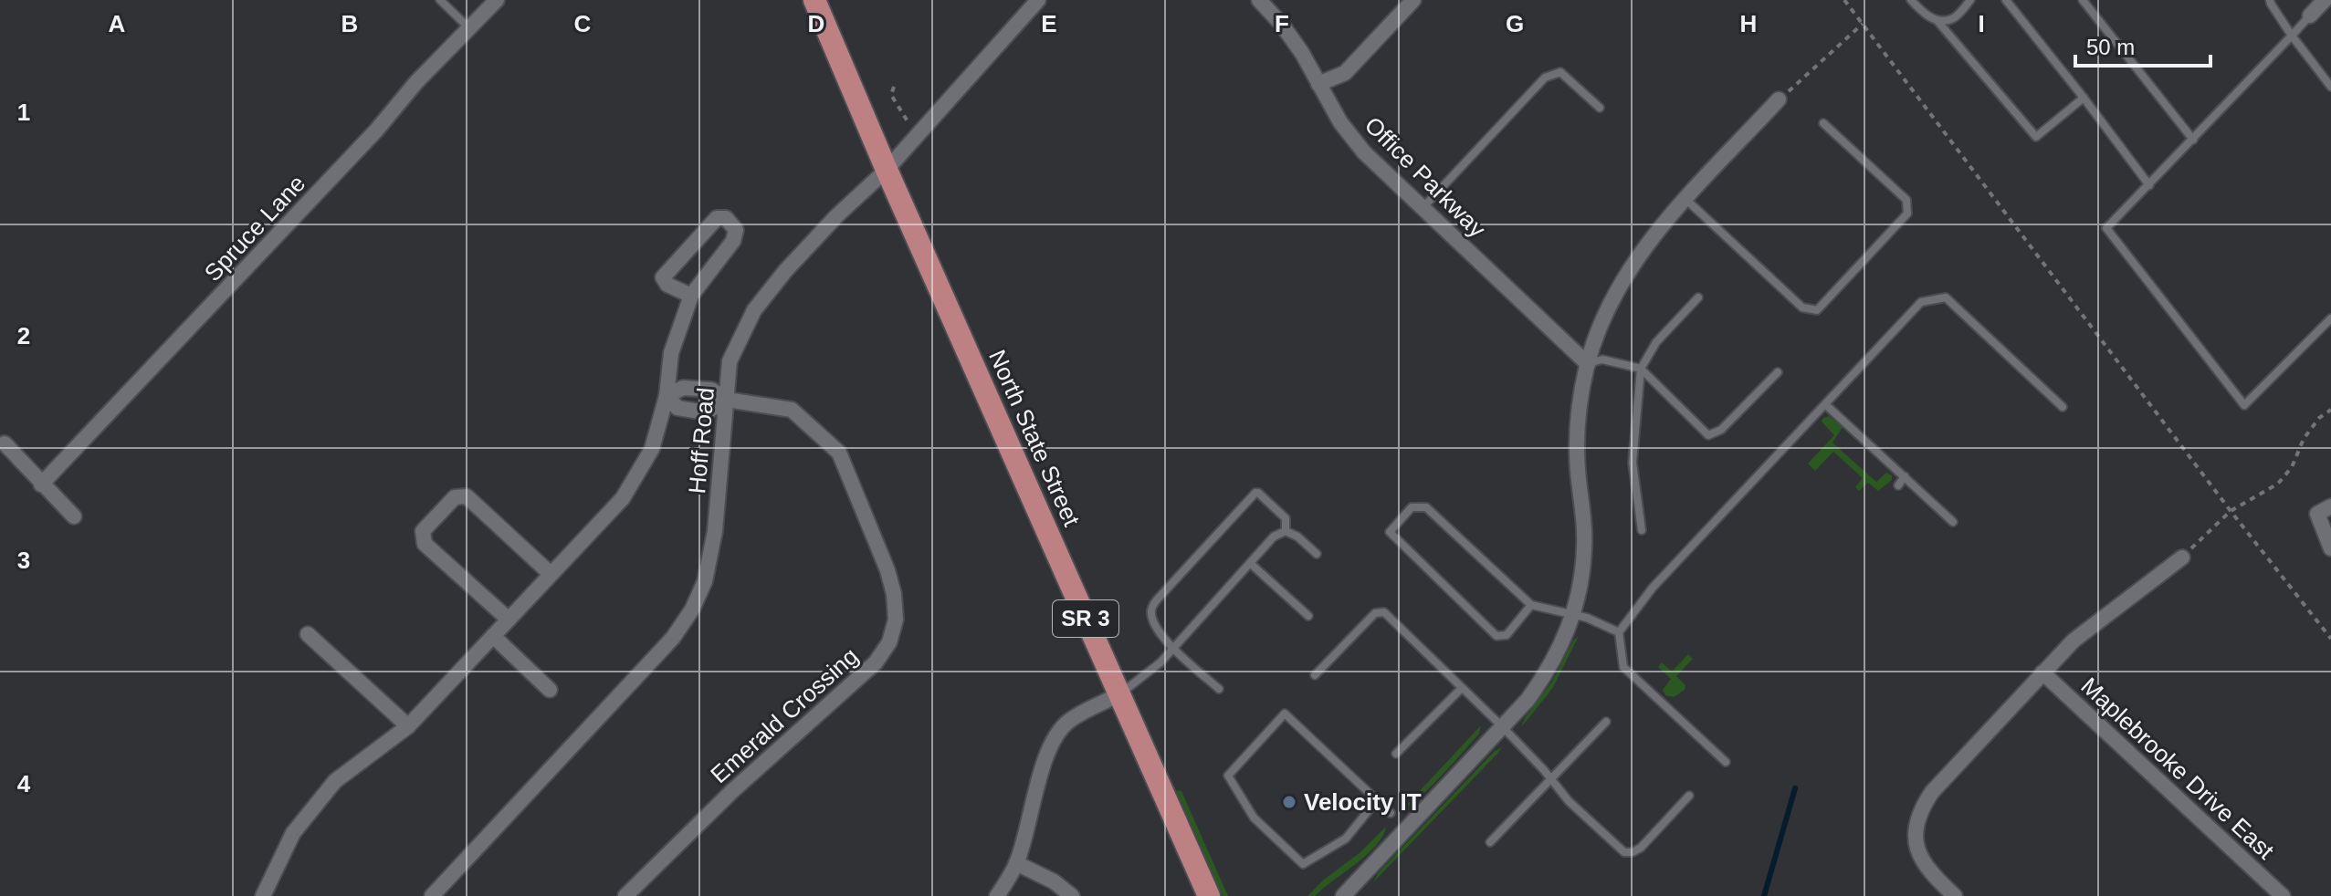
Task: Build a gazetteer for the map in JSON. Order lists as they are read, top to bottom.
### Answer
{
  "streets": {
    "main road": ["North State Street", "SR 3"],
    "street": [
      "Office Parkway",
      "Spruce Lane",
      "Hoff Road",
      "Emerald Crossing",
      "Maplebrooke Drive East"
    ]
  },
  "crossings": [
    ["North State Street", "Hoff Road"],
    ["Hoff Road", "Emerald Crossing"]
  ],
  "places": ["Velocity IT"],
  "scale_bar": "50 m",
  "grid": {
    "columns": [
      "A",
      "B",
      "C",
      "D",
      "E",
      "F",
      "G",
      "H",
      "I"
    ],
    "rows": [
      "1",
      "2",
      "3",
      "4"
    ]
  }
}
